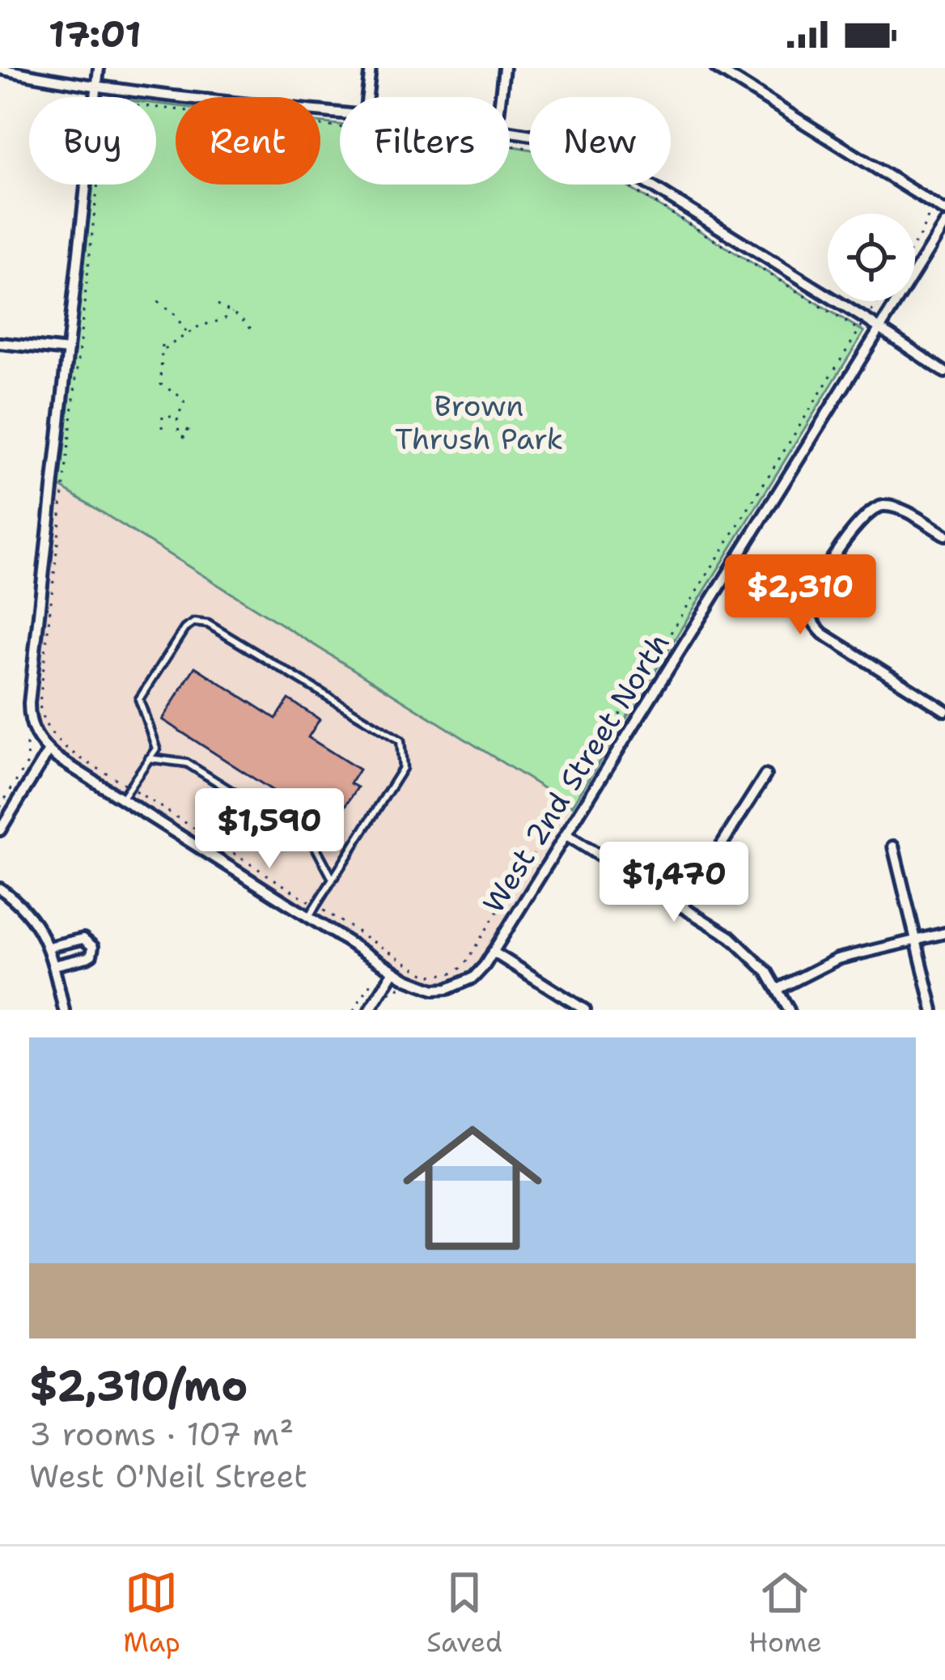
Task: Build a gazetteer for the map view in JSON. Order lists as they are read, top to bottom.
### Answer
{
  "streets": {
    "street": ["West 2nd Street North"]
  },
  "parks": ["Brown Thrush Park"],
  "page": {
    "status": "17:01",
    "chip": [
      "Buy",
      "Rent",
      "Filters",
      "New"
    ],
    "price": ["$2,310", "$1,590", "$1,470"],
    "list": [
      {
        "name": "$2,310/mo",
        "note": "3 rooms · 107 m² · West O'Neil Street"
      }
    ],
    "tabs": ["Map", "Saved", "Home"]
  }
}
